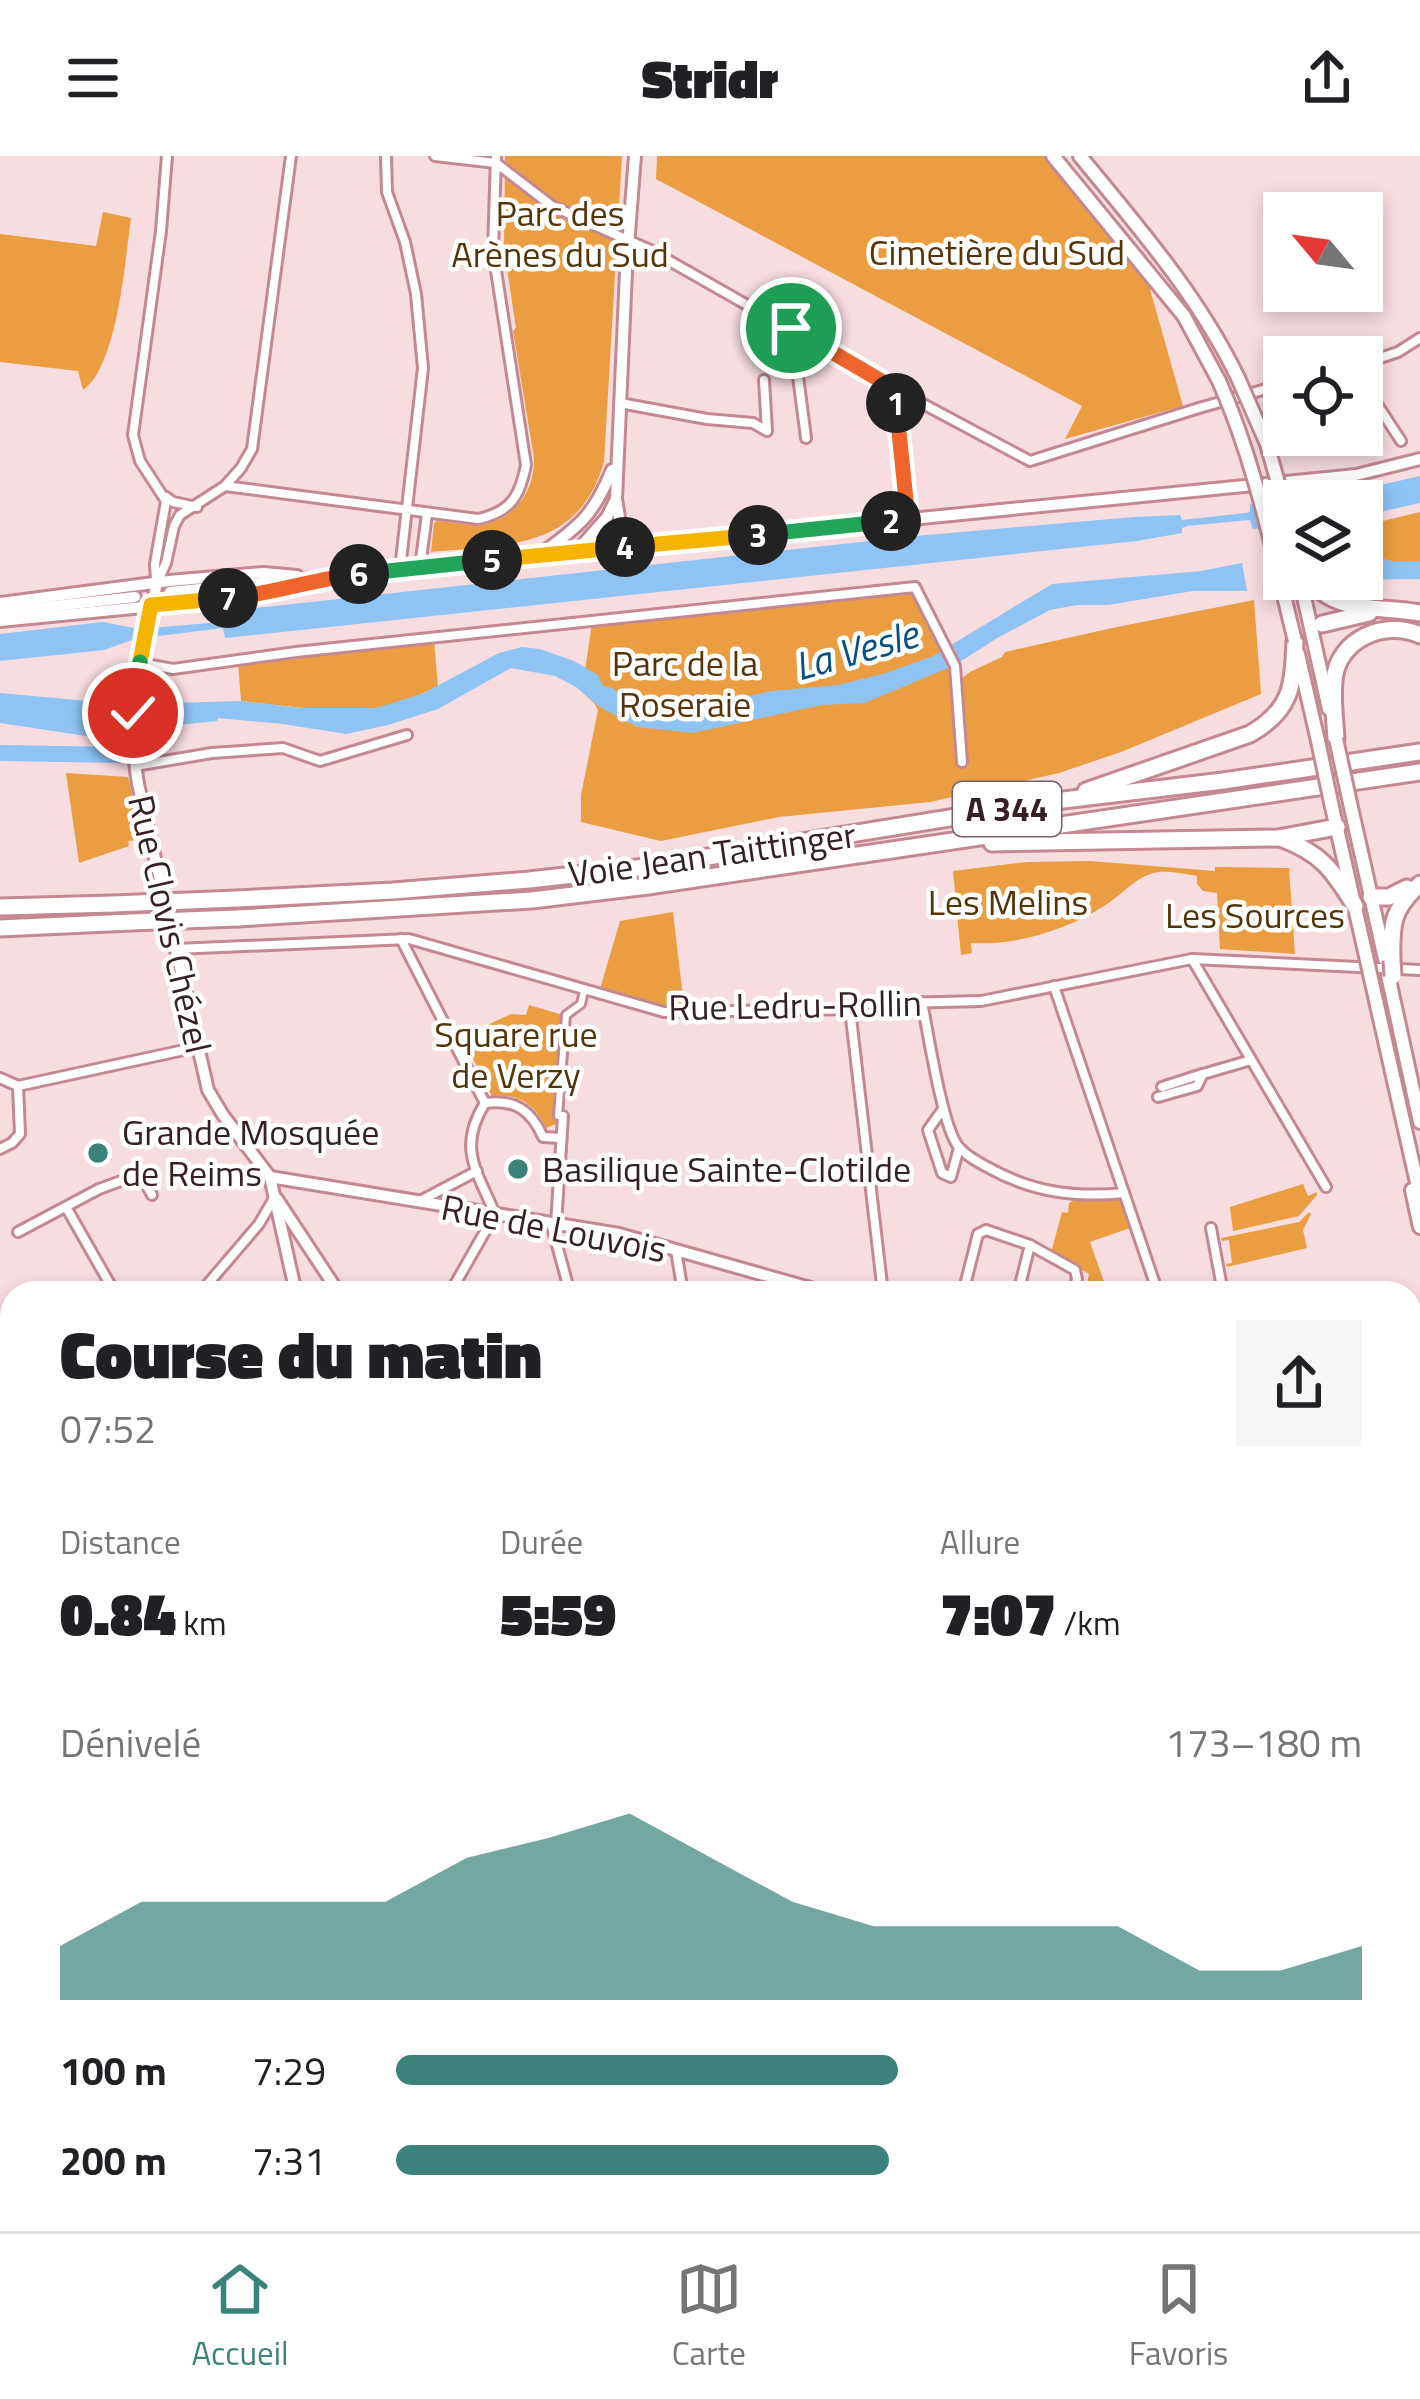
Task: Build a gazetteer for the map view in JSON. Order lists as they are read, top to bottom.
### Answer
{
  "streets": {
    "highway": ["A 344", "Voie Jean Taittinger"],
    "street": ["Rue Clovis Chézel", "Rue Ledru-Rollin", "Rue de Louvois"]
  },
  "crossings": [
    ["Rue Clovis Chézel", "Rue Ledru-Rollin"],
    ["Rue Clovis Chézel", "Rue de Louvois"]
  ],
  "water": ["La Vesle"],
  "parks": [
    "Parc des Arènes du Sud",
    "Cimetière du Sud",
    "Parc de la Roseraie",
    "Les Melins",
    "Les Sources",
    "Square rue de Verzy"
  ],
  "places": ["Grande Mosquée de Reims", "Basilique Sainte-Clotilde"],
  "north": "top left",
  "page": {
    "header": "Stridr",
    "pins": [
      "1",
      "2",
      "3",
      "4",
      "5",
      "6",
      "7"
    ],
    "heading": ["Course du matin", "07:52"],
    "stats": [
      ["Distance", "0.84 km"],
      ["Durée", "5:59"],
      ["Allure", "7:07 /km"]
    ],
    "chart": ["Dénivelé", "173–180 m"],
    "list": [
      {
        "name": "100 m",
        "note": "7:29"
      },
      {
        "name": "200 m",
        "note": "7:31"
      }
    ],
    "tabs": ["Accueil", "Carte", "Favoris"]
  }
}
